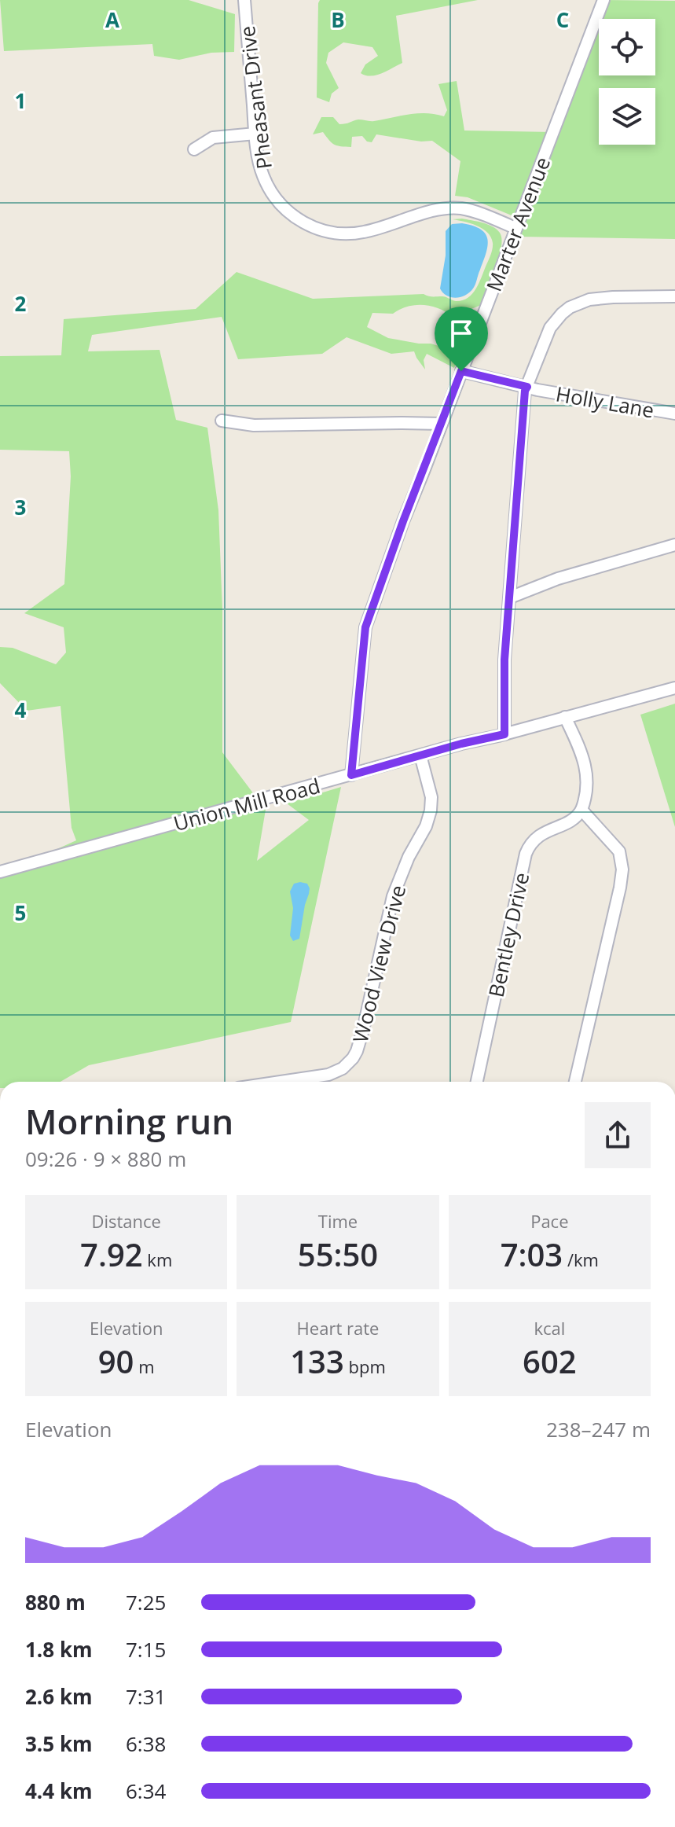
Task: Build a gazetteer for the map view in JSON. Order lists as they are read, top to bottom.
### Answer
{
  "streets": {
    "street": [
      "Pheasant Drive",
      "Marter Avenue",
      "Holly Lane",
      "Union Mill Road",
      "Bentley Drive",
      "Wood View Drive"
    ]
  },
  "crossings": [
    ["Pheasant Drive", "Marter Avenue"],
    ["Marter Avenue", "Holly Lane"],
    ["Marter Avenue", "Union Mill Road"],
    ["Union Mill Road", "Wood View Drive"]
  ],
  "page": {
    "heading": ["Morning run", "09:26 · 9 × 880 m"],
    "stats": [
      ["Distance", "7.92 km"],
      ["Time", "55:50"],
      ["Pace", "7:03 /km"],
      ["Elevation", "90 m"],
      ["Heart rate", "133 bpm"],
      ["kcal", "602"]
    ],
    "chart": ["Elevation", "238–247 m"],
    "list": [
      {
        "name": "880 m",
        "note": "7:25"
      },
      {
        "name": "1.8 km",
        "note": "7:15"
      },
      {
        "name": "2.6 km",
        "note": "7:31"
      },
      {
        "name": "3.5 km",
        "note": "6:38"
      },
      {
        "name": "4.4 km",
        "note": "6:34"
      }
    ]
  },
  "grid": {
    "columns": ["A", "B", "C"],
    "rows": [
      "1",
      "2",
      "3",
      "4",
      "5"
    ]
  }
}
